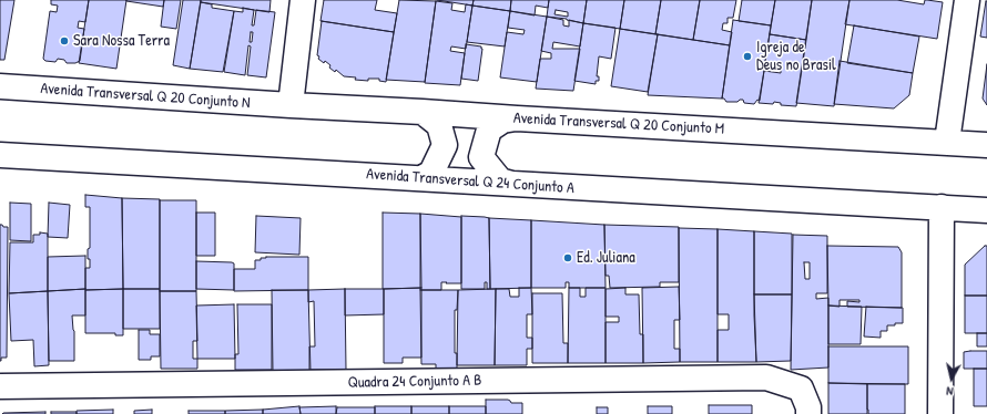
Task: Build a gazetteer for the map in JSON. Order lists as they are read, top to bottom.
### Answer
{
  "streets": {
    "street": [
      "Avenida Transversal Q 20 Conjunto N",
      "Avenida Transversal Q 20 Conjunto M",
      "Avenida Transversal Q 24 Conjunto A",
      "Quadra 24 Conjunto A B"
    ]
  },
  "crossings": [
    ["Avenida Transversal Q 20 Conjunto N", "Avenida Transversal Q 20 Conjunto M"]
  ],
  "places": ["Sara Nossa Terra", "Igreja de Deus no Brasil", "Ed. Juliana"],
  "north": "bottom"
}
